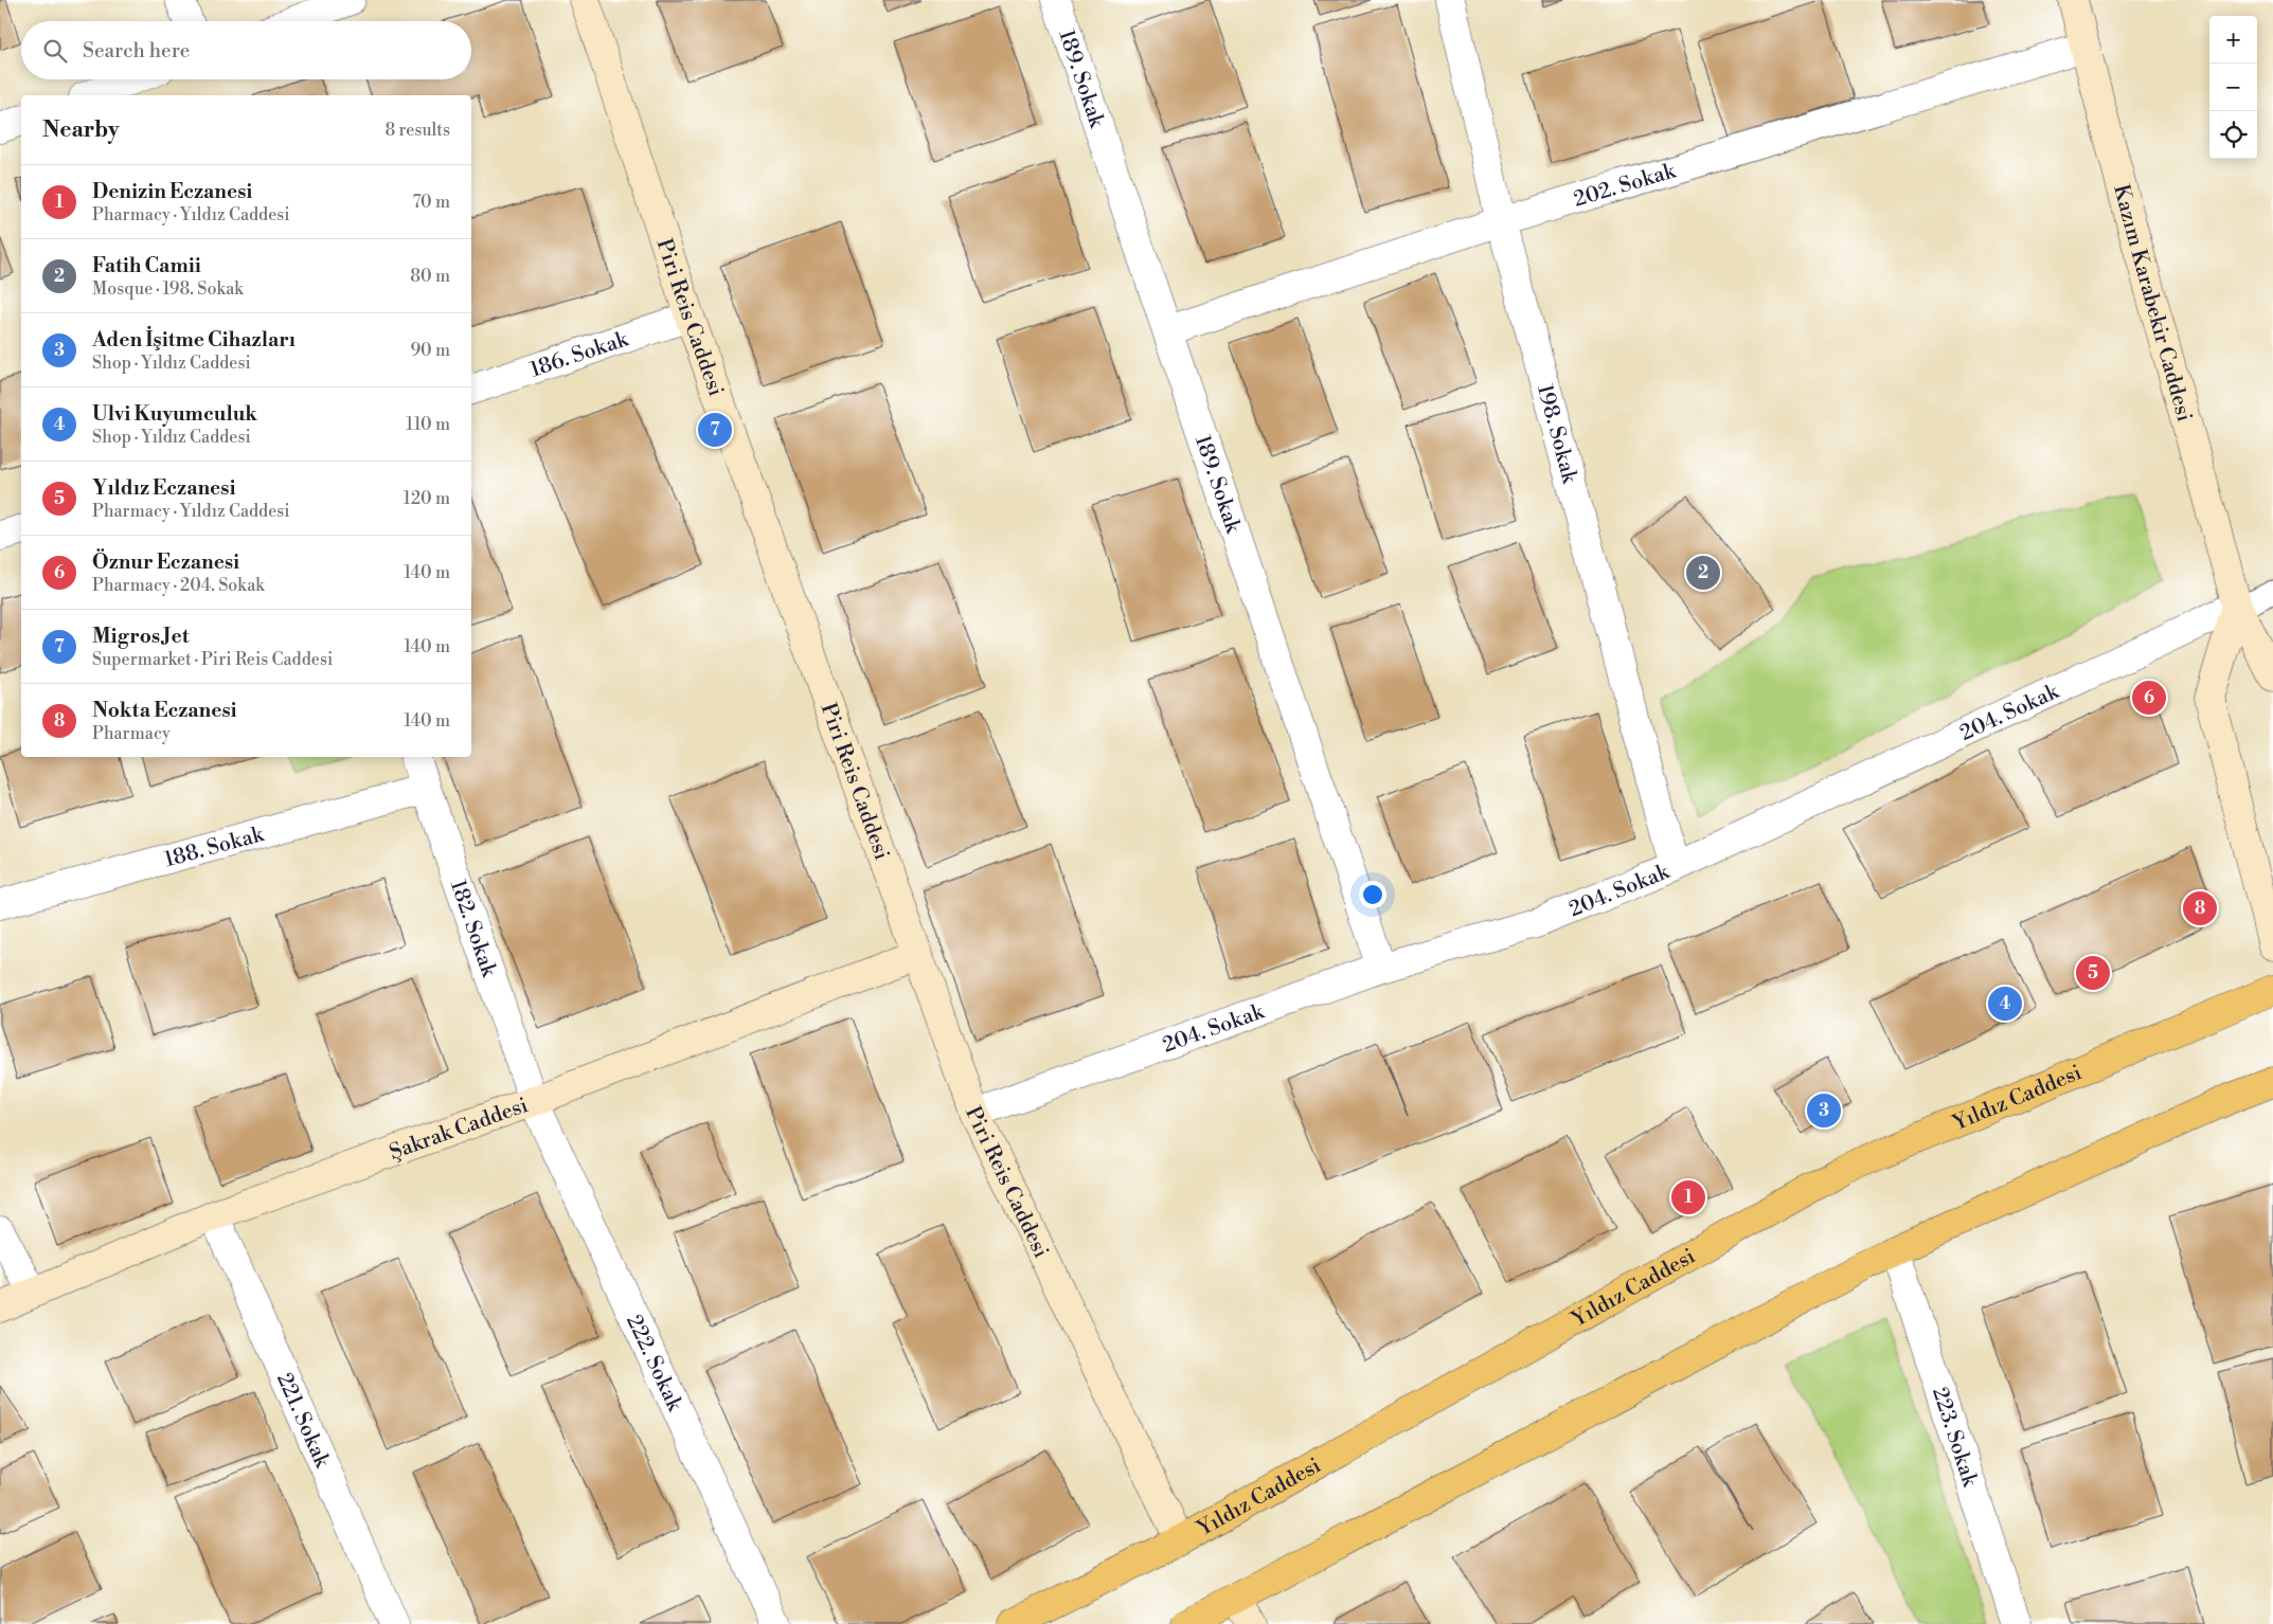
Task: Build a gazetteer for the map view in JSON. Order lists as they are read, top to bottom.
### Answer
{
  "streets": {
    "main road": ["Yıldız Caddesi"],
    "street": [
      "189. Sokak",
      "202. Sokak",
      "Kazım Karabekir Caddesi",
      "Piri Reis Caddesi",
      "186. Sokak",
      "198. Sokak",
      "204. Sokak",
      "188. Sokak",
      "182. Sokak",
      "Şakrak Caddesi",
      "222. Sokak",
      "221. Sokak",
      "223. Sokak"
    ]
  },
  "crossings": [
    ["189. Sokak", "202. Sokak"],
    ["189. Sokak", "204. Sokak"],
    ["202. Sokak", "Kazım Karabekir Caddesi"],
    ["202. Sokak", "198. Sokak"],
    ["Kazım Karabekir Caddesi", "204. Sokak"],
    ["Piri Reis Caddesi", "186. Sokak"],
    ["Piri Reis Caddesi", "204. Sokak"],
    ["Piri Reis Caddesi", "Yıldız Caddesi"],
    ["Piri Reis Caddesi", "Şakrak Caddesi"],
    ["198. Sokak", "204. Sokak"],
    ["188. Sokak", "182. Sokak"],
    ["182. Sokak", "Şakrak Caddesi"],
    ["182. Sokak", "222. Sokak"],
    ["Şakrak Caddesi", "222. Sokak"],
    ["Şakrak Caddesi", "221. Sokak"]
  ],
  "page": {
    "map_buttons": ["+", "−"],
    "search": "Search here",
    "heading": ["Nearby", "8 results"],
    "list": [
      {
        "mark": "1",
        "name": "Denizin Eczanesi",
        "note": "Pharmacy · Yıldız Caddesi",
        "value": "70 m"
      },
      {
        "mark": "2",
        "name": "Fatih Camii",
        "note": "Mosque · 198. Sokak",
        "value": "80 m"
      },
      {
        "mark": "3",
        "name": "Aden İşitme Cihazları",
        "note": "Shop · Yıldız Caddesi",
        "value": "90 m"
      },
      {
        "mark": "4",
        "name": "Ulvi Kuyumculuk",
        "note": "Shop · Yıldız Caddesi",
        "value": "110 m"
      },
      {
        "mark": "5",
        "name": "Yıldız Eczanesi",
        "note": "Pharmacy · Yıldız Caddesi",
        "value": "120 m"
      },
      {
        "mark": "6",
        "name": "Öznur Eczanesi",
        "note": "Pharmacy · 204. Sokak",
        "value": "140 m"
      },
      {
        "mark": "7",
        "name": "Migros Jet",
        "note": "Supermarket · Piri Reis Caddesi",
        "value": "140 m"
      },
      {
        "mark": "8",
        "name": "Nokta Eczanesi",
        "note": "Pharmacy",
        "value": "140 m"
      }
    ],
    "pins": [
      "7",
      "2",
      "6",
      "8",
      "5",
      "4",
      "3",
      "1"
    ]
  }
}
